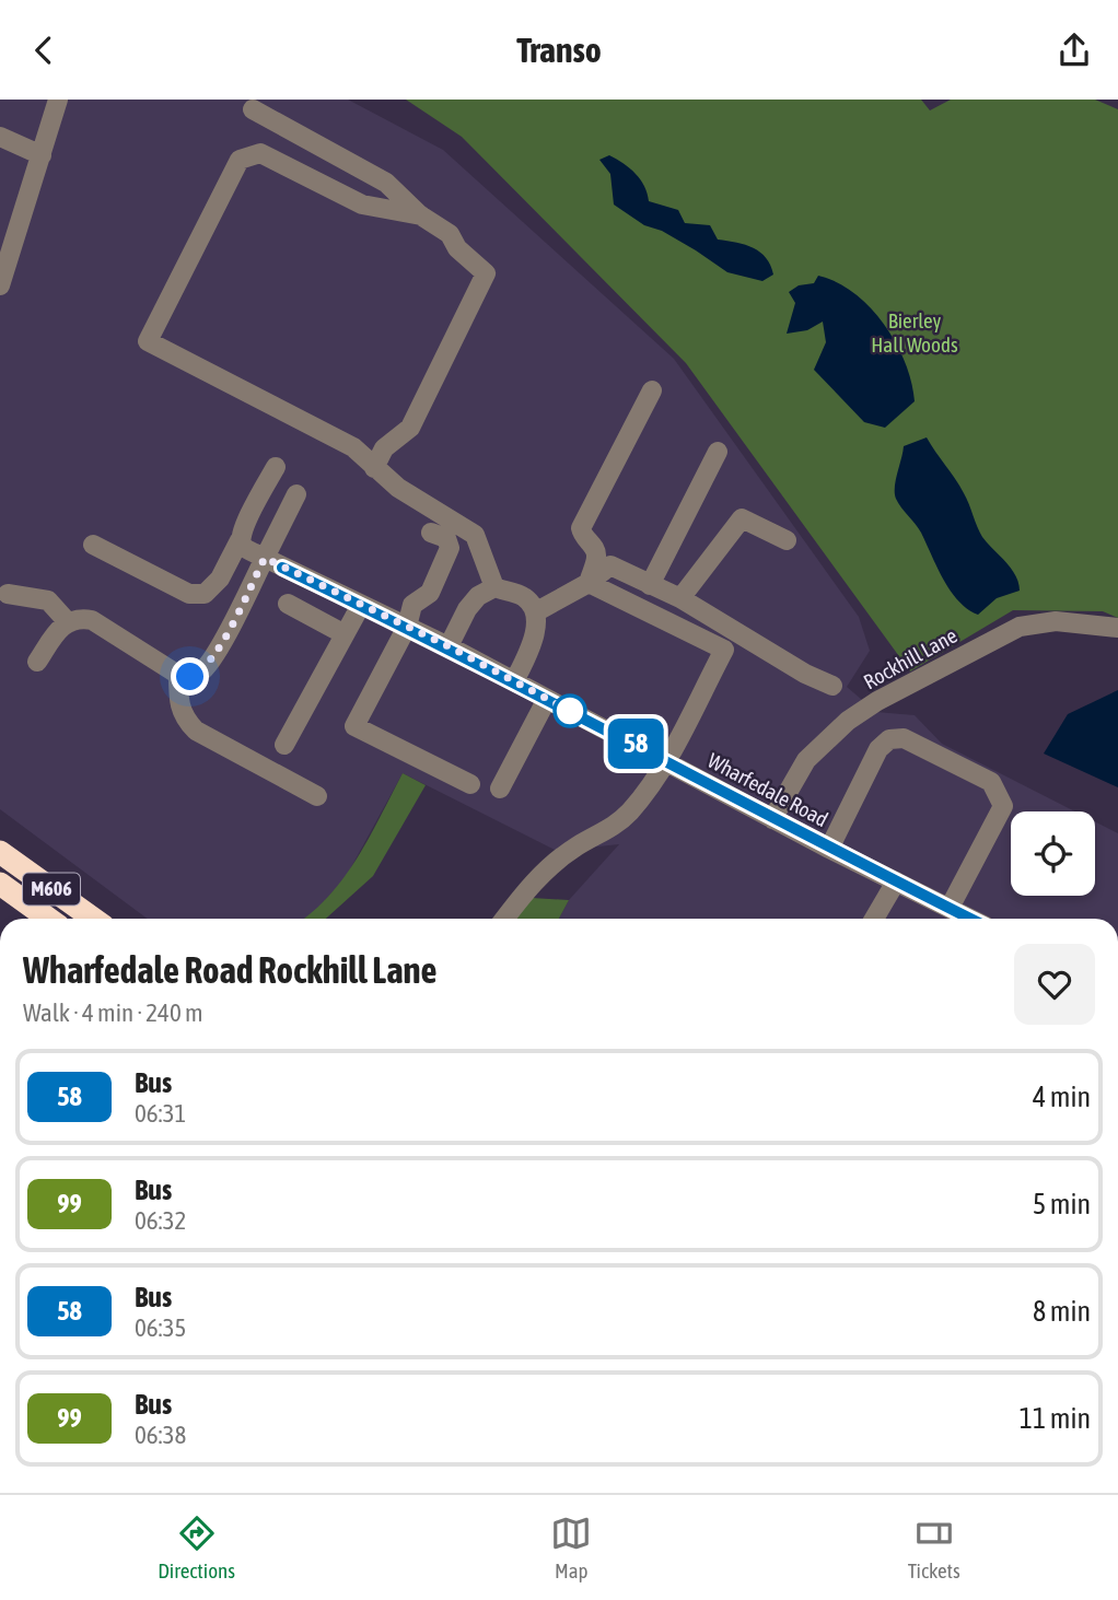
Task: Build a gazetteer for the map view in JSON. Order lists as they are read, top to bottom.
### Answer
{
  "streets": {
    "highway": ["M606"],
    "street": ["Rockhill Lane", "Wharfedale Road"]
  },
  "crossings": [
    ["Rockhill Lane", "Wharfedale Road"]
  ],
  "parks": ["Bierley Hall Woods"],
  "lines": ["bus line 58"],
  "page": {
    "header": "Transo",
    "on_map": "58",
    "heading": ["Wharfedale Road Rockhill Lane", "Walk · 4 min · 240 m"],
    "list": [
      {
        "mark": "58",
        "name": "Bus",
        "note": "06:31",
        "value": "4 min"
      },
      {
        "mark": "99",
        "name": "Bus",
        "note": "06:32",
        "value": "5 min"
      },
      {
        "mark": "58",
        "name": "Bus",
        "note": "06:35",
        "value": "8 min"
      },
      {
        "mark": "99",
        "name": "Bus",
        "note": "06:38",
        "value": "11 min"
      }
    ],
    "tabs": ["Directions", "Map", "Tickets"]
  }
}
